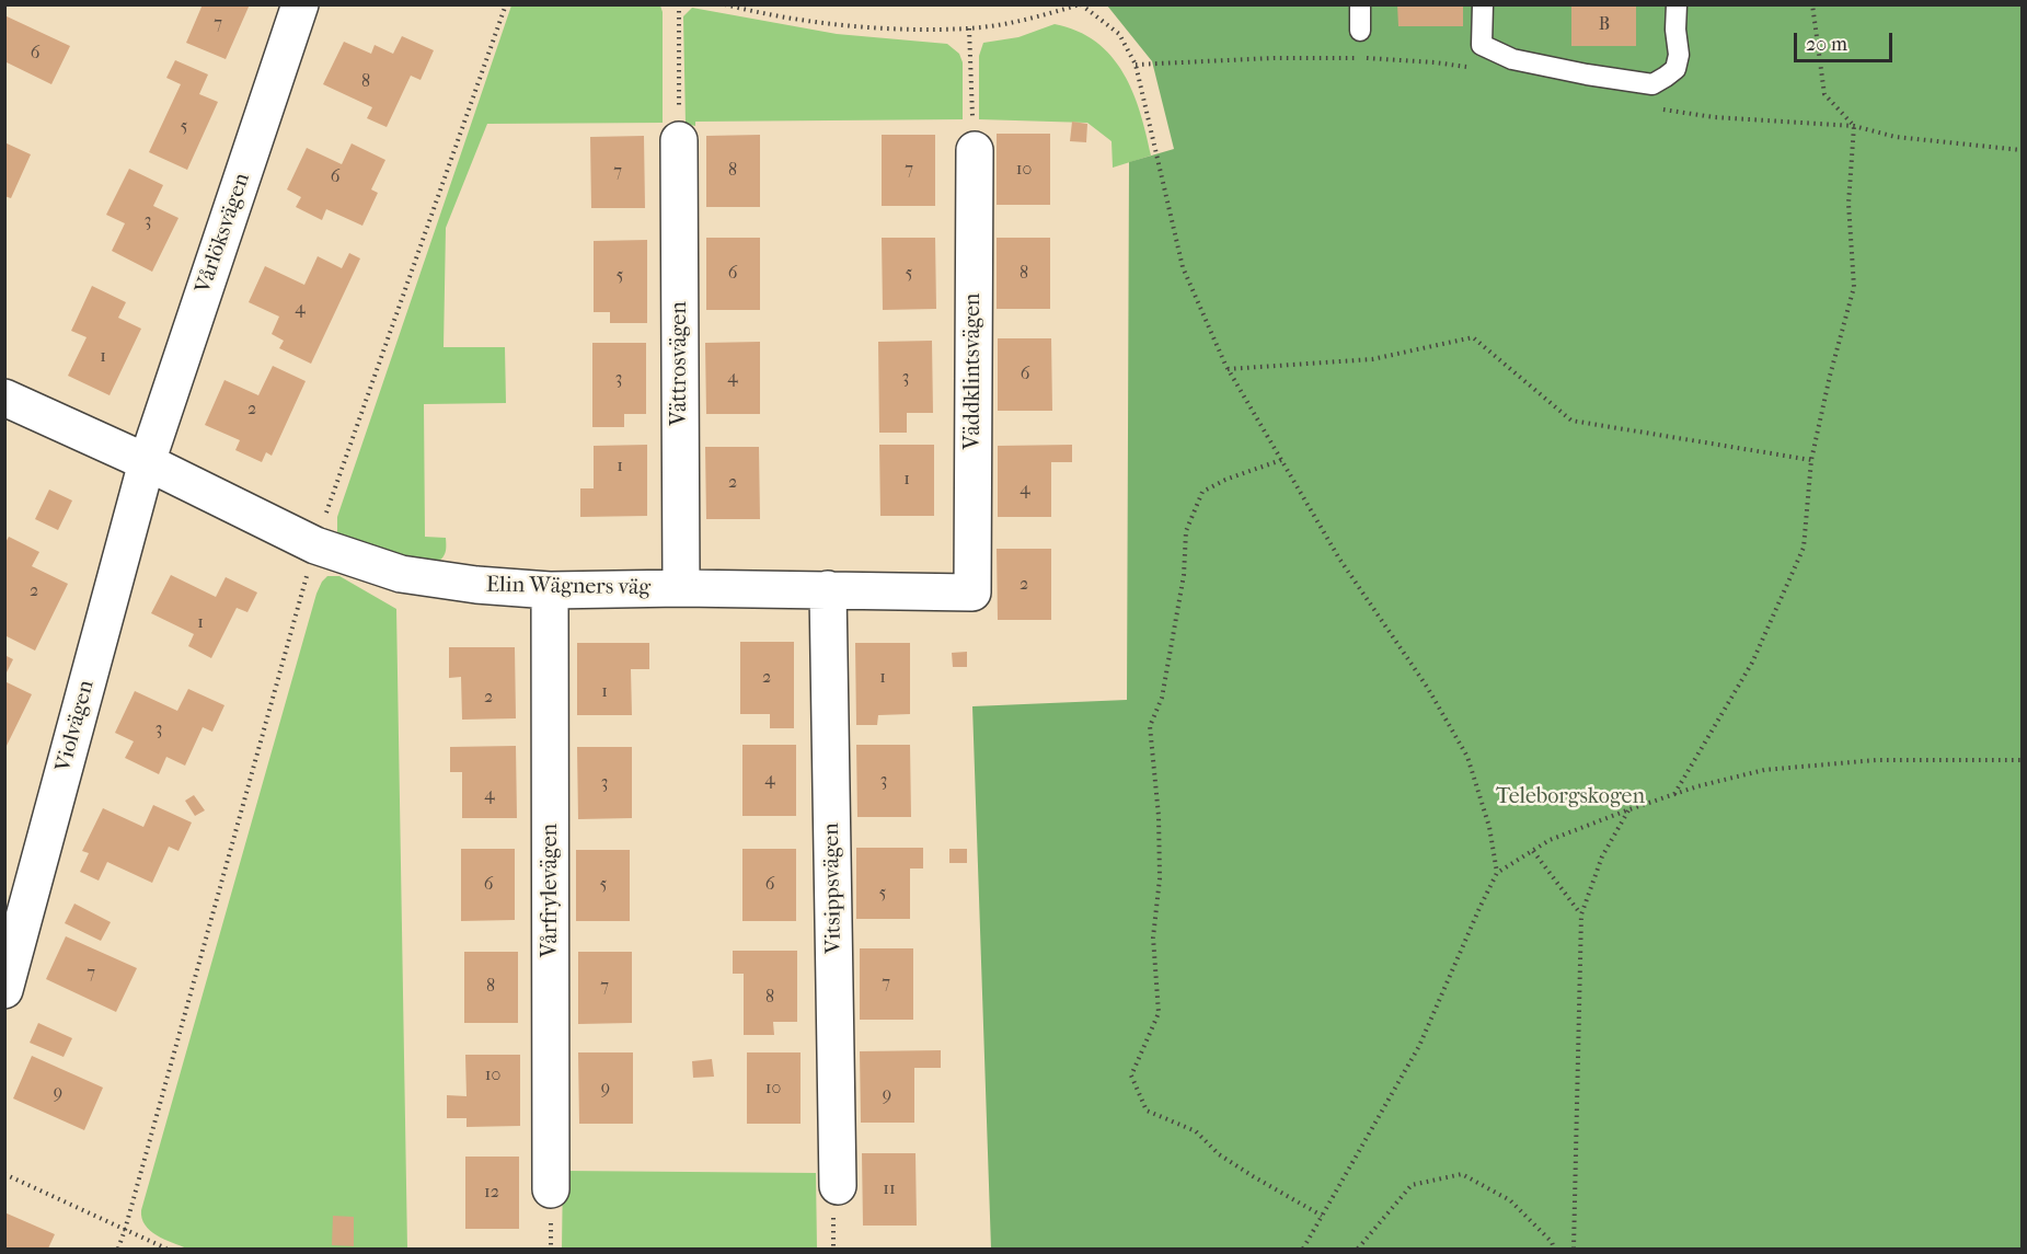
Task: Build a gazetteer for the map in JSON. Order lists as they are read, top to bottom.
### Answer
{
  "streets": {
    "street": [
      "Vårlöksvägen",
      "Vättrosvägen",
      "Väddklintsvägen",
      "Elin Wägners väg",
      "Violvägen",
      "Vitsippsvägen",
      "Vårfrylevägen"
    ]
  },
  "crossings": [
    ["Vårlöksvägen", "Elin Wägners väg"],
    ["Vårlöksvägen", "Violvägen"],
    ["Vättrosvägen", "Elin Wägners väg"],
    ["Väddklintsvägen", "Elin Wägners väg"],
    ["Elin Wägners väg", "Violvägen"],
    ["Elin Wägners väg", "Vitsippsvägen"],
    ["Elin Wägners väg", "Vårfrylevägen"]
  ],
  "parks": ["Teleborgskogen"],
  "house_numbers": [
    "7",
    "B",
    "6",
    "8",
    "5",
    "7",
    "10",
    "8",
    "7",
    "6",
    "3",
    "6",
    "5",
    "8",
    "5",
    "4",
    "1",
    "6",
    "4",
    "3",
    "3",
    "2",
    "1",
    "1",
    "2",
    "4",
    "2",
    "2",
    "1",
    "2",
    "1",
    "1",
    "2",
    "3",
    "4",
    "3",
    "3",
    "4",
    "6",
    "5",
    "6",
    "5",
    "7",
    "7",
    "8",
    "7",
    "8",
    "10",
    "9",
    "10",
    "9",
    "9",
    "11",
    "12"
  ],
  "scale_bar": "20 m"
}
